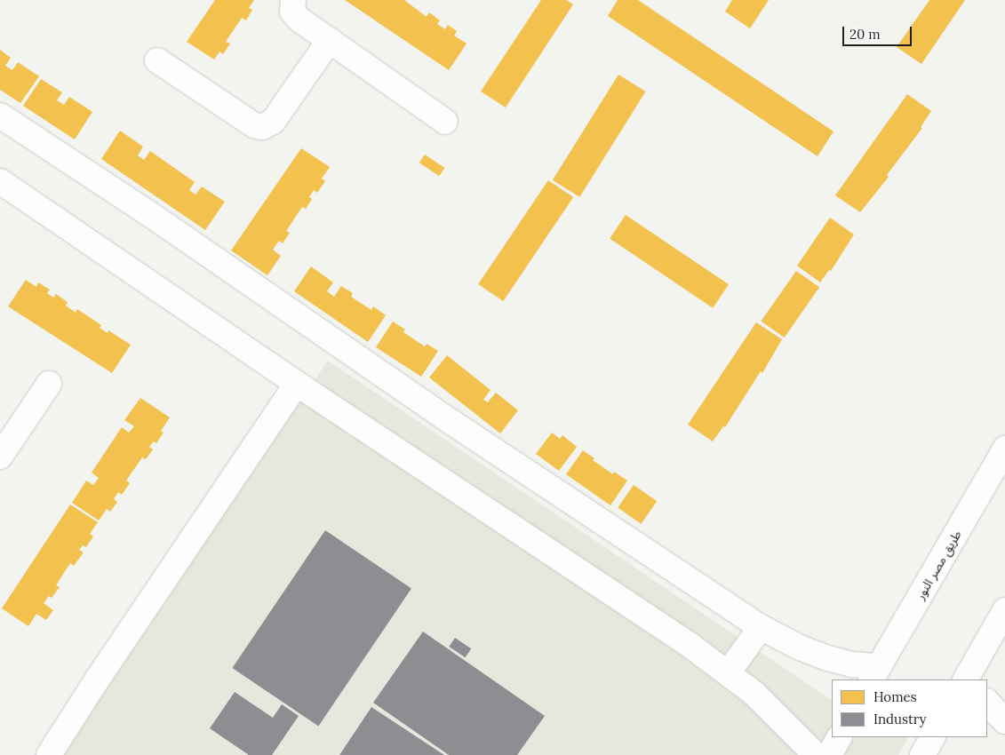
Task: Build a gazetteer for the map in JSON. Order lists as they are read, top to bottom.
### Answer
{
  "streets": {
    "street": ["طريق مصر النور"]
  },
  "legend": ["Homes", "Industry"],
  "scale_bar": "20 m"
}
